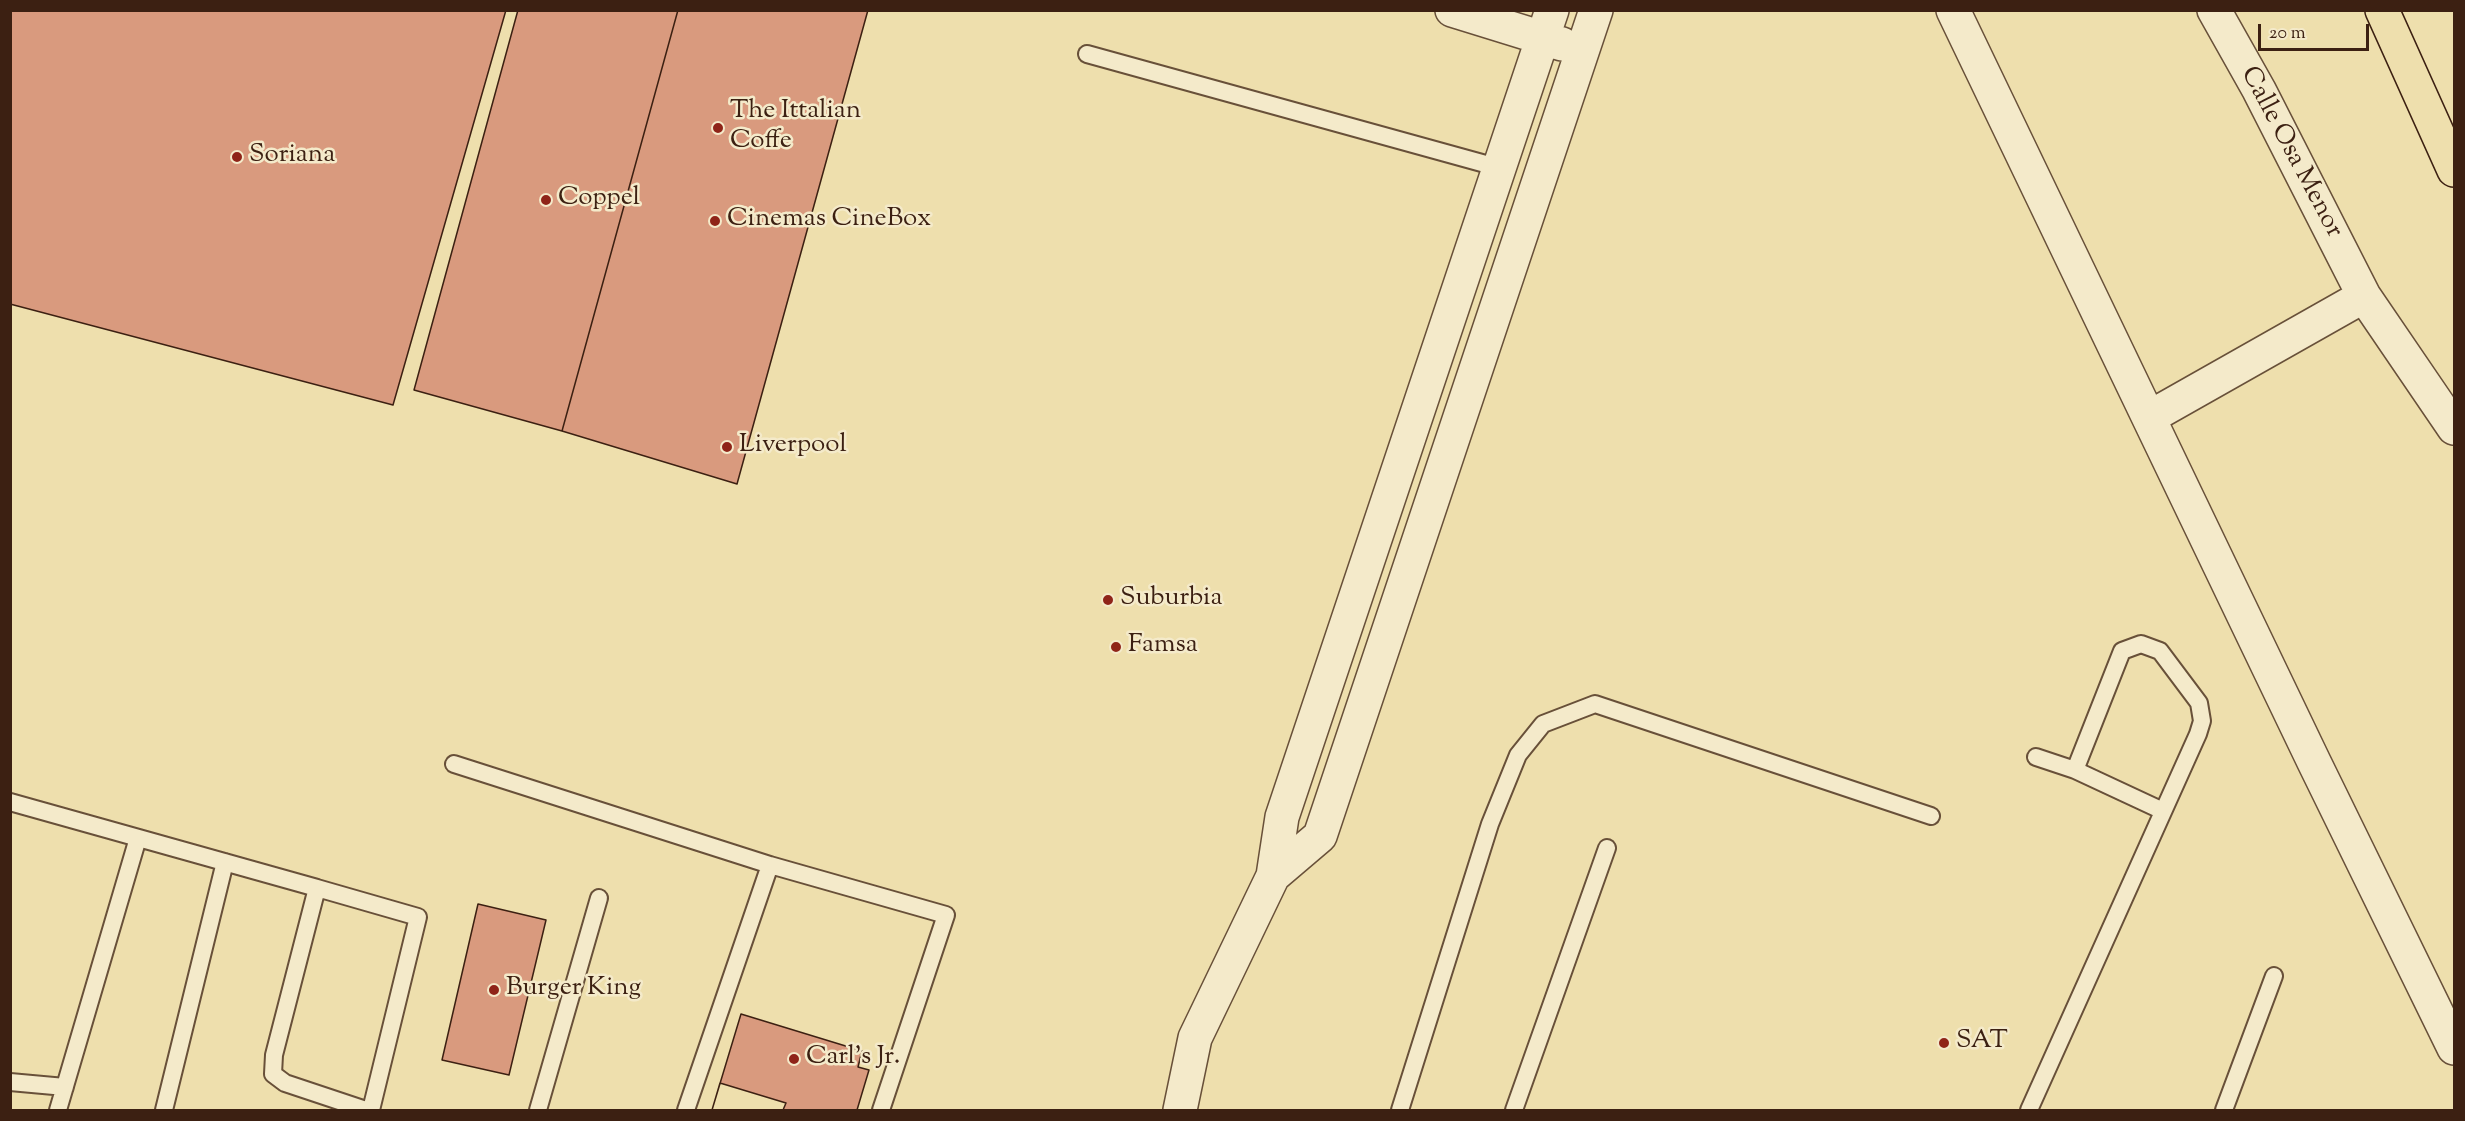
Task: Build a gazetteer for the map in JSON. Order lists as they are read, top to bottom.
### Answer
{
  "streets": {
    "street": ["Calle Osa Menor"]
  },
  "places": [
    "The Ittalian Coffe",
    "Soriana",
    "Coppel",
    "Cinemas CineBox",
    "Liverpool",
    "Suburbia",
    "Famsa",
    "Burger King",
    "SAT",
    "Carl's Jr."
  ],
  "scale_bar": "20 m"
}
